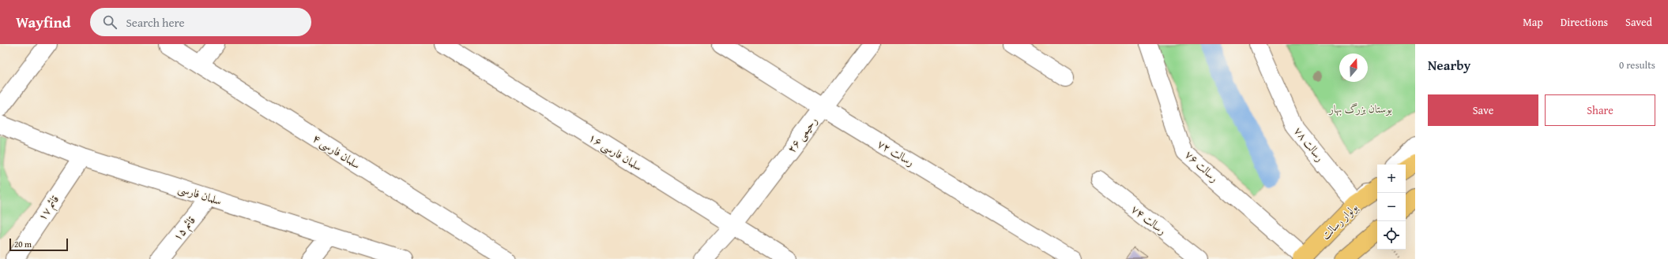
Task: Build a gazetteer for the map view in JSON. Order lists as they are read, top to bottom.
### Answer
{
  "streets": {
    "main road": ["بولوار رسالت"],
    "street": [
      "رحیمی ۲۶",
      "رسالت ۷۸",
      "سلمان فارسی ۴",
      "سلمان فارسی ۱۶",
      "رسالت ۷۲",
      "رسالت ۷۶",
      "سلمان فارسی",
      "قائم ۱۷",
      "رسالت ۷۴",
      "قائم ۱۵"
    ]
  },
  "crossings": [
    ["رحیمی ۲۶", "سلمان فارسی ۱۶"],
    ["رحیمی ۲۶", "رسالت ۷۲"],
    ["رسالت ۷۸", "بولوار رسالت"],
    ["رسالت ۷۶", "بولوار رسالت"],
    ["سلمان فارسی", "قائم ۱۷"],
    ["سلمان فارسی", "قائم ۱۵"]
  ],
  "parks": ["بوستان بزرگ بهار"],
  "scale_bar": "20 m",
  "north": "top",
  "page": {
    "header": "Wayfind",
    "search": "Search here",
    "nav": ["Map", "Directions", "Saved"],
    "heading": ["Nearby", "0 results"],
    "buttons": ["Save", "Share"],
    "map_buttons": ["+", "−"],
    "scale": "20 m"
  }
}
